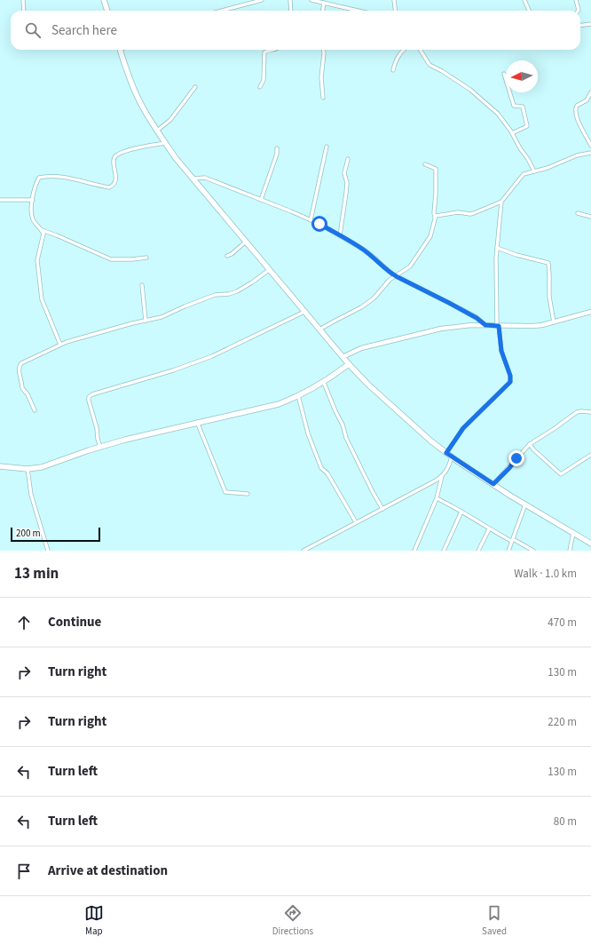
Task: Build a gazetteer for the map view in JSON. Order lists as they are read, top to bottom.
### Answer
{
  "scale_bar": "200 m",
  "north": "left",
  "page": {
    "search": "Search here",
    "scale": "200 m",
    "heading": ["13 min", "Walk · 1.0 km"],
    "list": [
      ["Continue", "470 m"],
      ["Turn right", "130 m"],
      ["Turn right", "220 m"],
      ["Turn left", "130 m"],
      ["Turn left", "80 m"],
      "Arrive at destination"
    ],
    "nav": ["Map", "Directions", "Saved"]
  }
}
